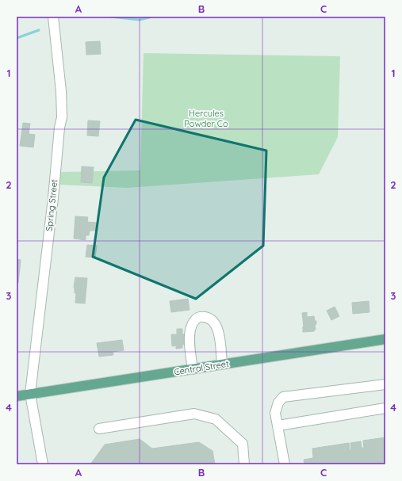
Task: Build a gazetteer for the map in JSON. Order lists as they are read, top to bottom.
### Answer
{
  "streets": {
    "main road": ["Central Street"],
    "street": ["Spring Street"]
  },
  "crossings": [
    ["Spring Street", "Central Street"]
  ],
  "parks": ["Hercules Powder Co"],
  "grid": {
    "columns": ["A", "B", "C"],
    "rows": [
      "1",
      "2",
      "3",
      "4"
    ]
  }
}
